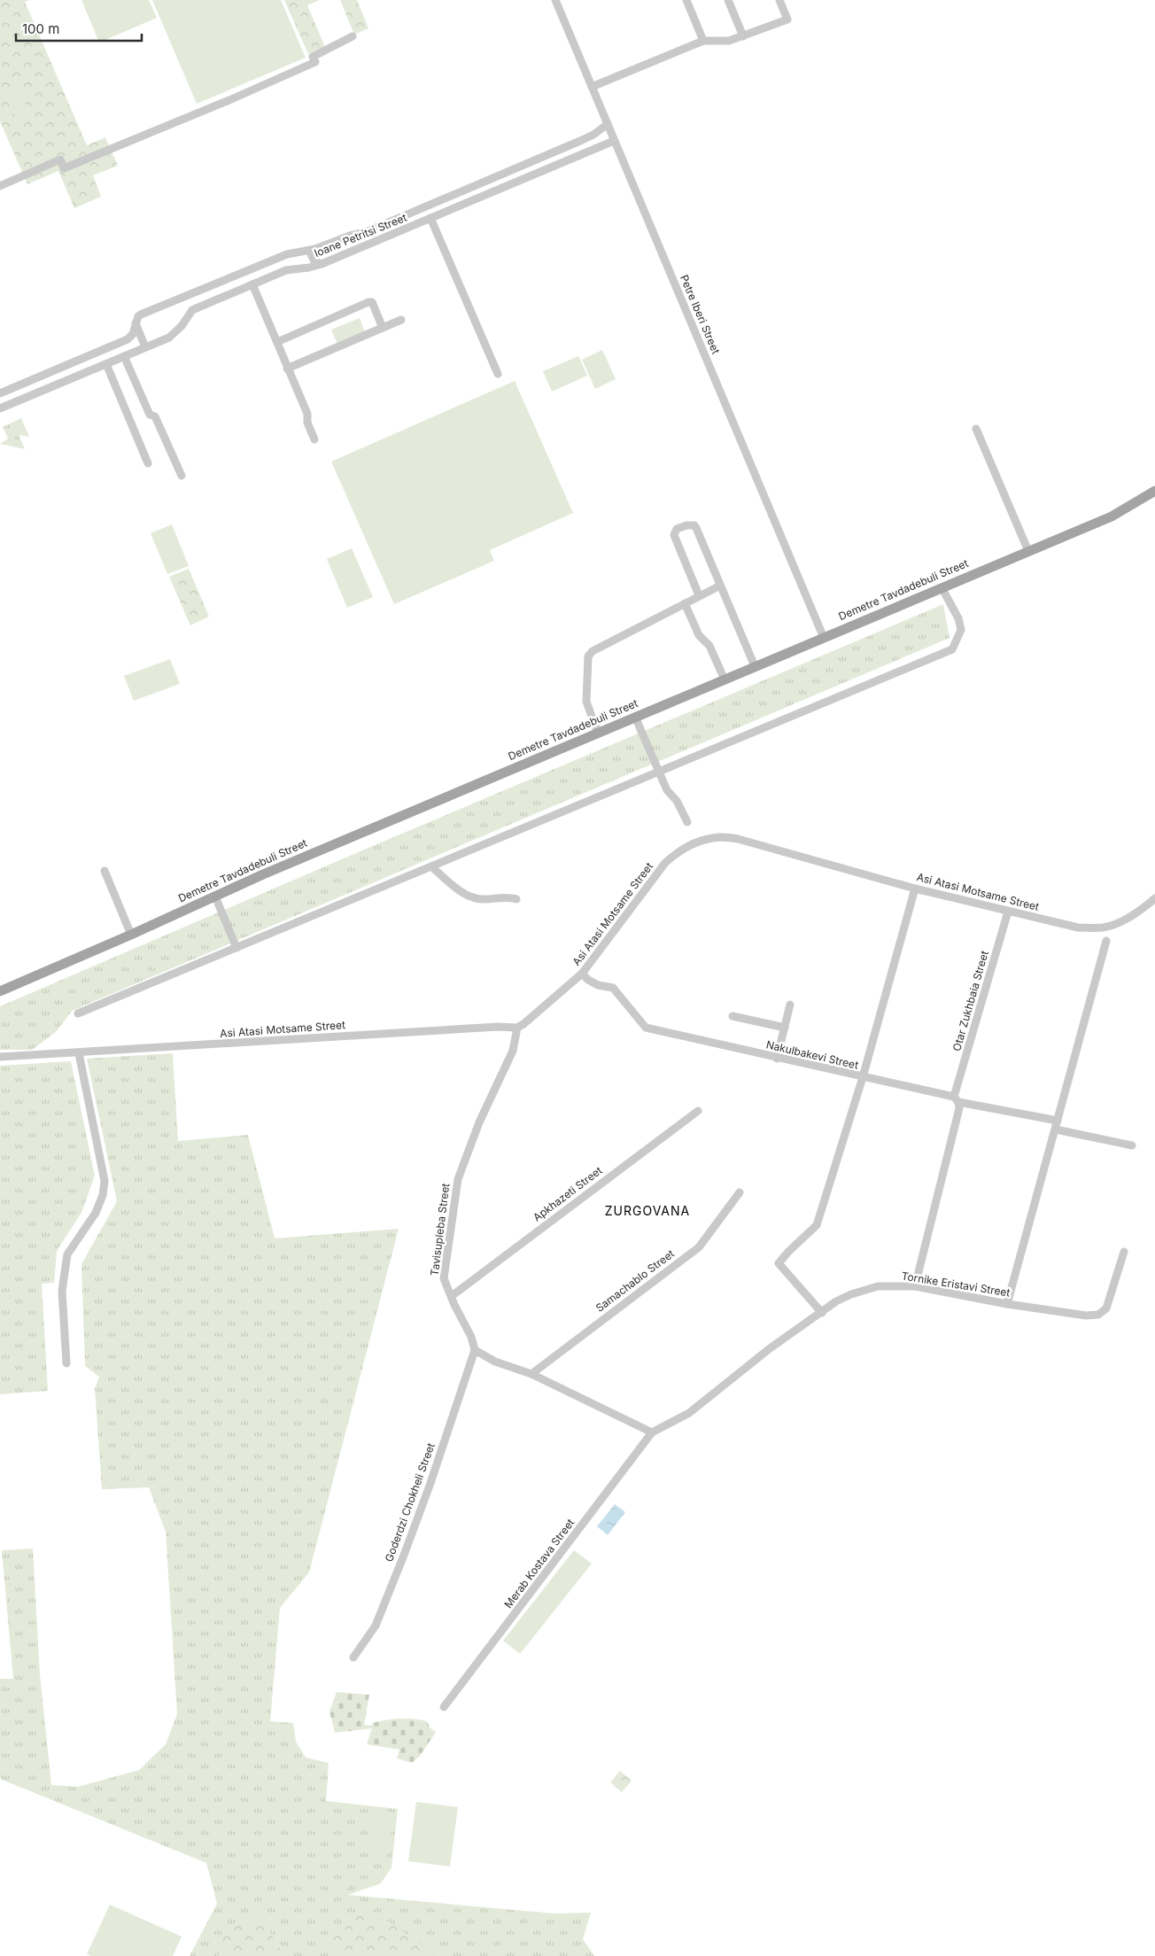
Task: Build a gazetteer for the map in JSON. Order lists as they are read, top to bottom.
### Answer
{
  "streets": {
    "main road": ["Demetre Tavdadebuli Street"],
    "street": [
      "Ioane Petritsi Street",
      "Petre Iberi Street",
      "Asi Atasi Motsame Street",
      "Otar Zukhbaia Street",
      "Nakulbakevi Street",
      "Apkhazeti Street",
      "Tavisupleba Street",
      "Samachablo Street",
      "Tornike Eristavi Street",
      "Goderdzi Chokheli Street",
      "Merab Kostava Street"
    ]
  },
  "crossings": [
    ["Ioane Petritsi Street", "Petre Iberi Street"],
    ["Petre Iberi Street", "Demetre Tavdadebuli Street"],
    ["Asi Atasi Motsame Street", "Otar Zukhbaia Street"],
    ["Asi Atasi Motsame Street", "Nakulbakevi Street"],
    ["Asi Atasi Motsame Street", "Tavisupleba Street"],
    ["Otar Zukhbaia Street", "Nakulbakevi Street"],
    ["Otar Zukhbaia Street", "Tornike Eristavi Street"],
    ["Apkhazeti Street", "Tavisupleba Street"],
    ["Tavisupleba Street", "Goderdzi Chokheli Street"],
    ["Tornike Eristavi Street", "Merab Kostava Street"]
  ],
  "districts": ["ZURGOVANA"],
  "scale_bar": "100 m"
}
